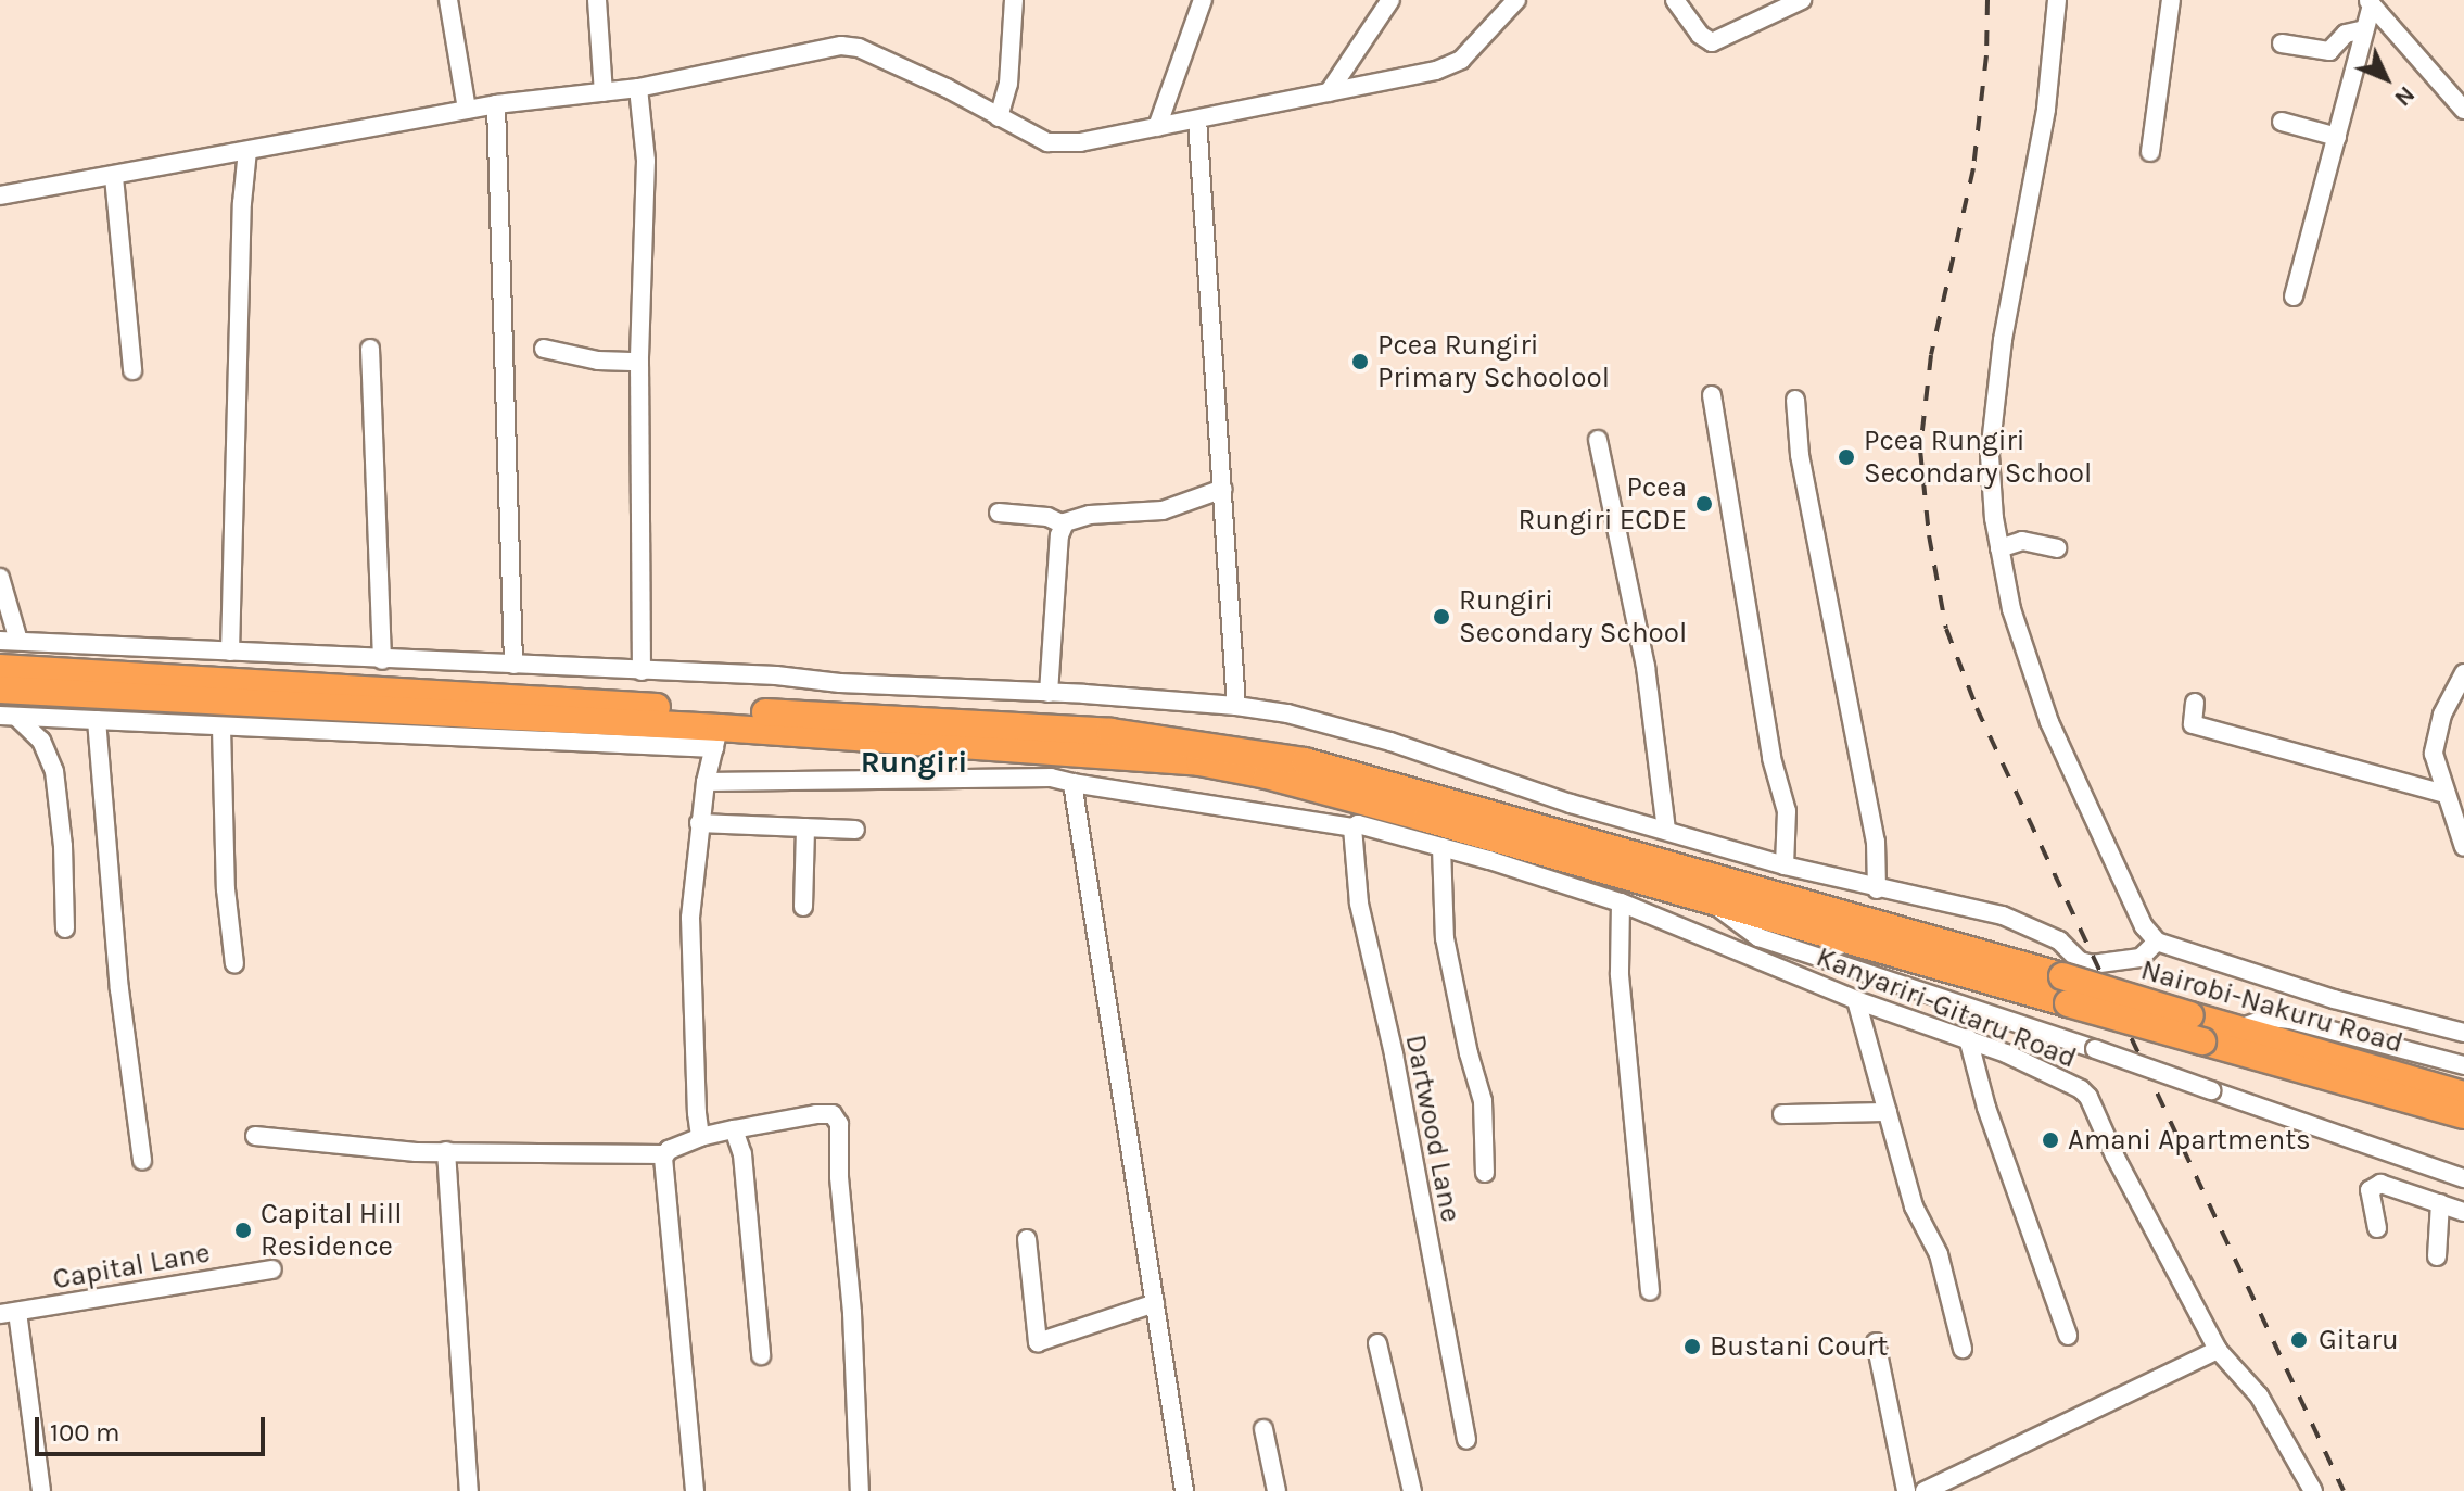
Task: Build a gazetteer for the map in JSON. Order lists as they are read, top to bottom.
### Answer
{
  "streets": {
    "highway": ["Nairobi-Nakuru Road"],
    "street": ["Kanyariri-Gitaru Road", "Dartwood Lane", "Capital Lane"]
  },
  "crossings": [
    ["Kanyariri-Gitaru Road", "Dartwood Lane"]
  ],
  "districts": ["Rungiri"],
  "places": [
    "Pcea Rungiri Primary Schoolool",
    "Pcea Rungiri Secondary School",
    "Pcea Rungiri ECDE",
    "Rungiri Secondary School",
    "Amani Apartments",
    "Capital Hill Residence",
    "Gitaru",
    "Bustani Court"
  ],
  "scale_bar": "100 m",
  "north": "bottom right"
}
